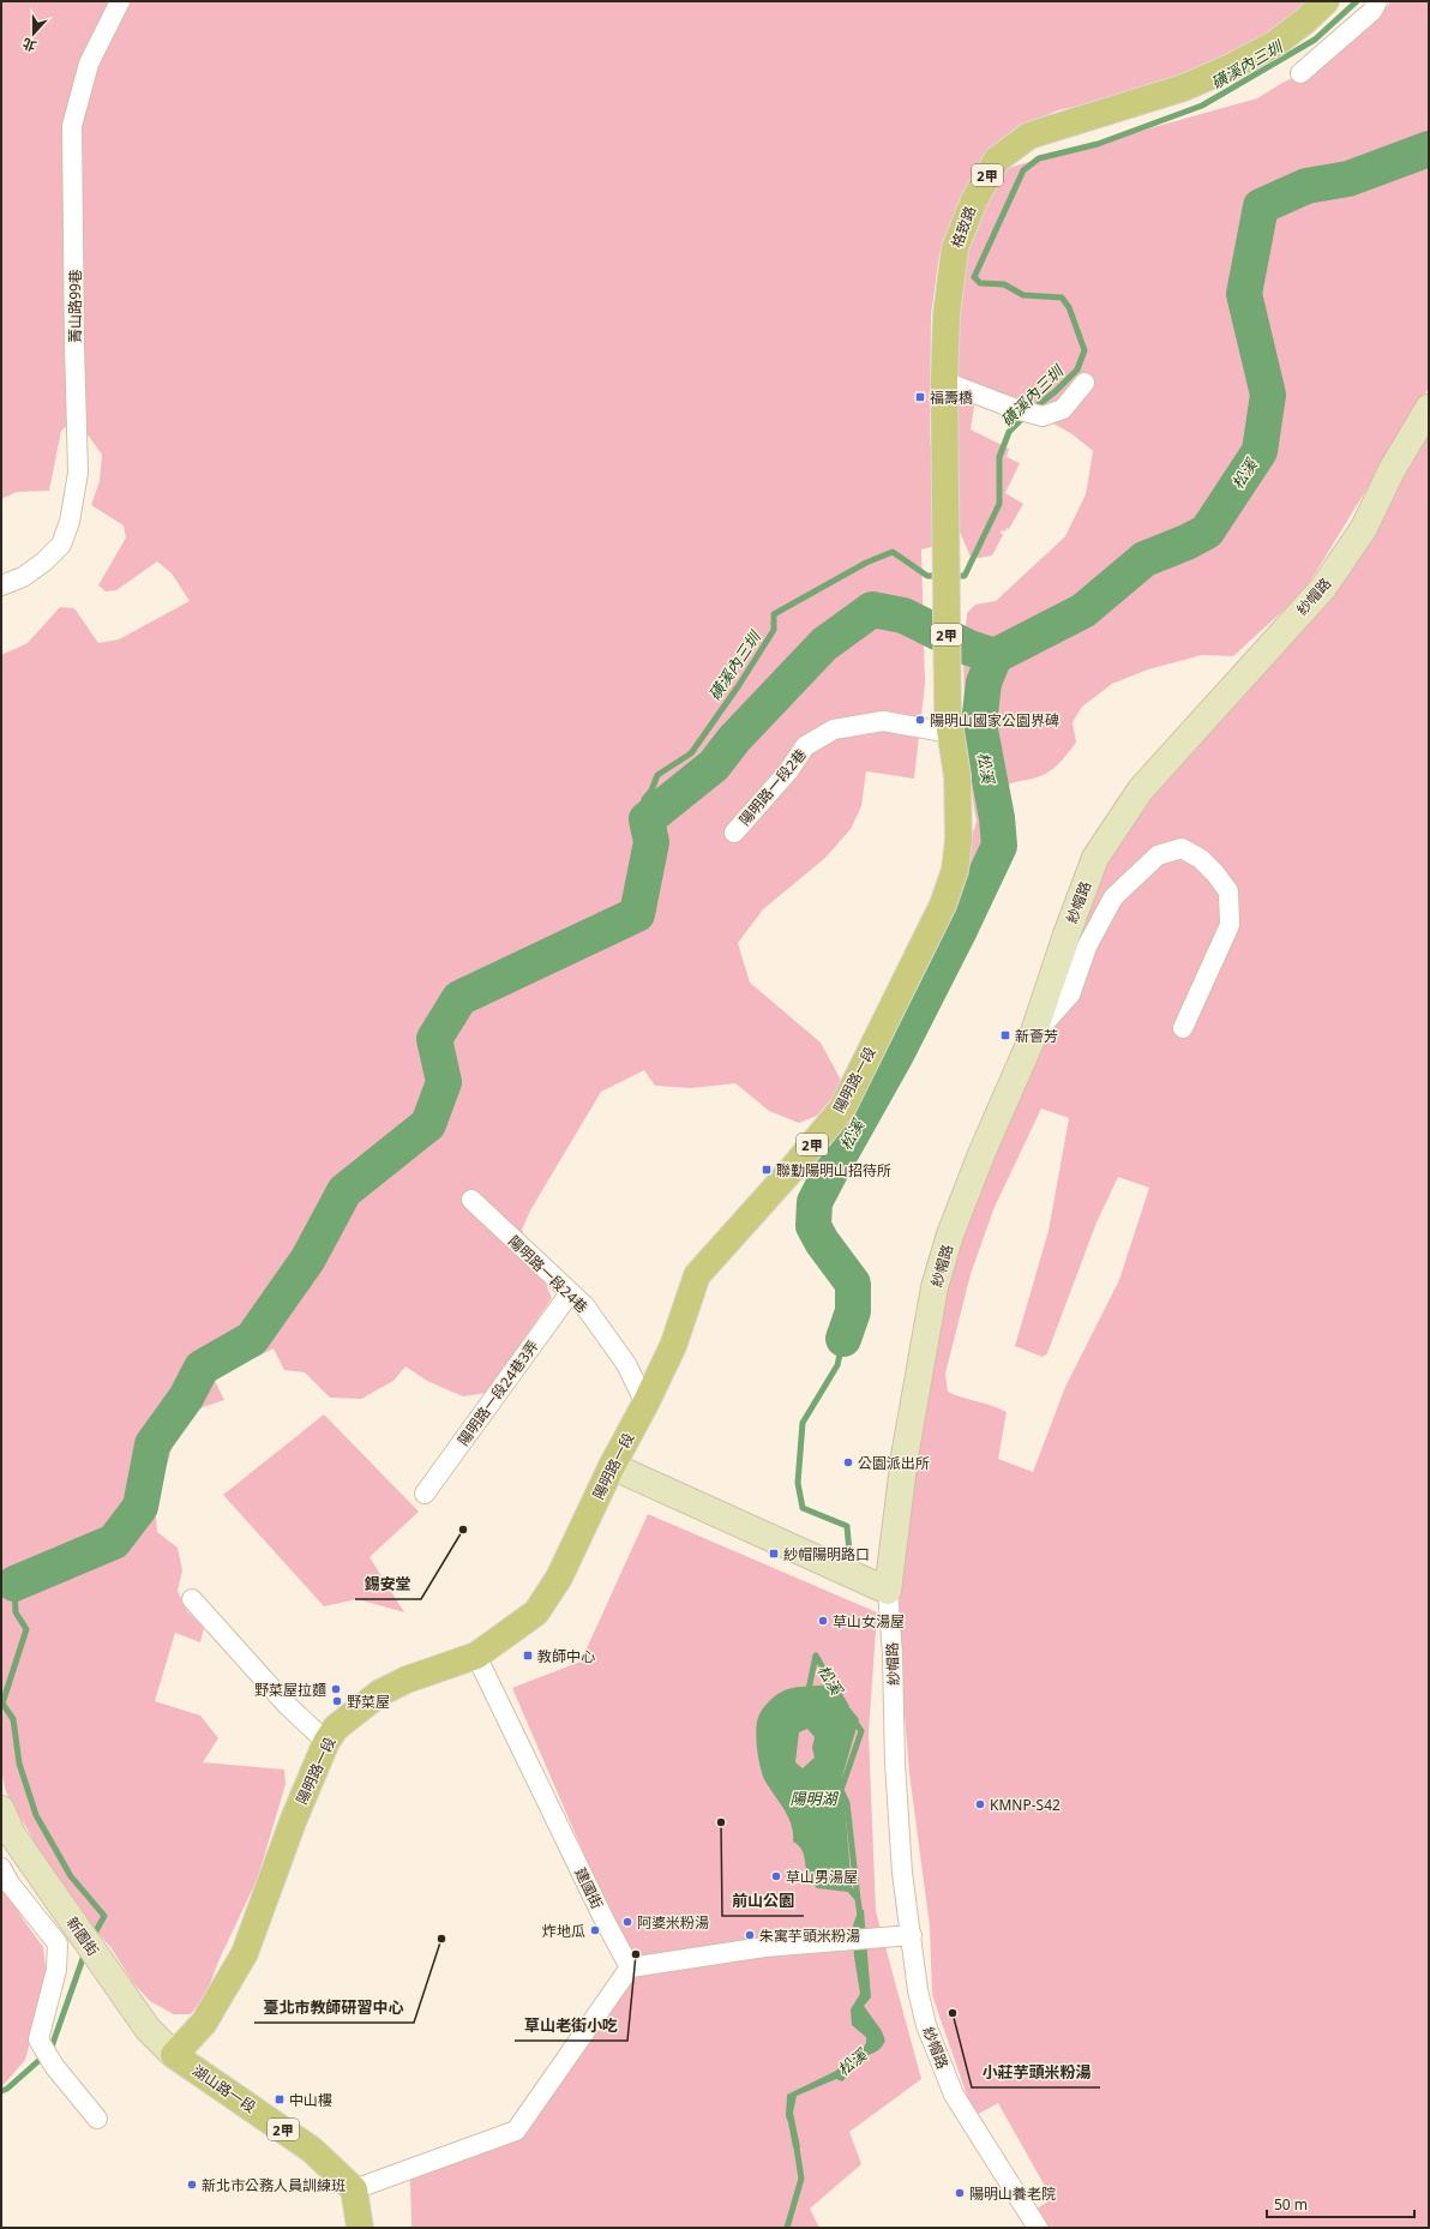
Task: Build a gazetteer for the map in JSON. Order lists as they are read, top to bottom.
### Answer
{
  "streets": {
    "main road": [
      "2甲",
      "格致路",
      "陽明路一段",
      "湖山路一段"
    ],
    "street": [
      "菁山路99巷",
      "紗帽路",
      "陽明路一段2巷",
      "陽明路一段24巷",
      "陽明路一段24巷3弄",
      "建國街",
      "新園街"
    ]
  },
  "crossings": [
    ["格致路", "陽明路一段2巷"],
    ["格致路", "陽明路一段"],
    ["陽明路一段2巷", "陽明路一段"],
    ["陽明路一段", "陽明路一段24巷"],
    ["陽明路一段", "建國街"],
    ["陽明路一段", "新園街"],
    ["陽明路一段", "湖山路一段"],
    ["陽明路一段24巷", "陽明路一段24巷3弄"],
    ["新園街", "湖山路一段"]
  ],
  "water": ["磺溪內三圳", "松溪", "陽明湖"],
  "places": {
    "transit": [
      "福壽橋",
      "新薈芳",
      "聯勤陽明山招待所",
      "紗帽陽明路口",
      "教師中心",
      "中山樓"
    ],
    "other": [
      "陽明山國家公園界碑",
      "公園派出所",
      "錫安堂",
      "草山女湯屋",
      "野菜屋拉麵",
      "野菜屋",
      "KMNP-S42",
      "前山公園",
      "草山男湯屋",
      "阿婆米粉湯",
      "炸地瓜",
      "朱寓芋頭米粉湯",
      "臺北市教師研習中心",
      "草山老街小吃",
      "小莊芋頭米粉湯",
      "新北市公務人員訓練班",
      "陽明山養老院"
    ]
  },
  "scale_bar": "50 m",
  "north": "bottom"
}
